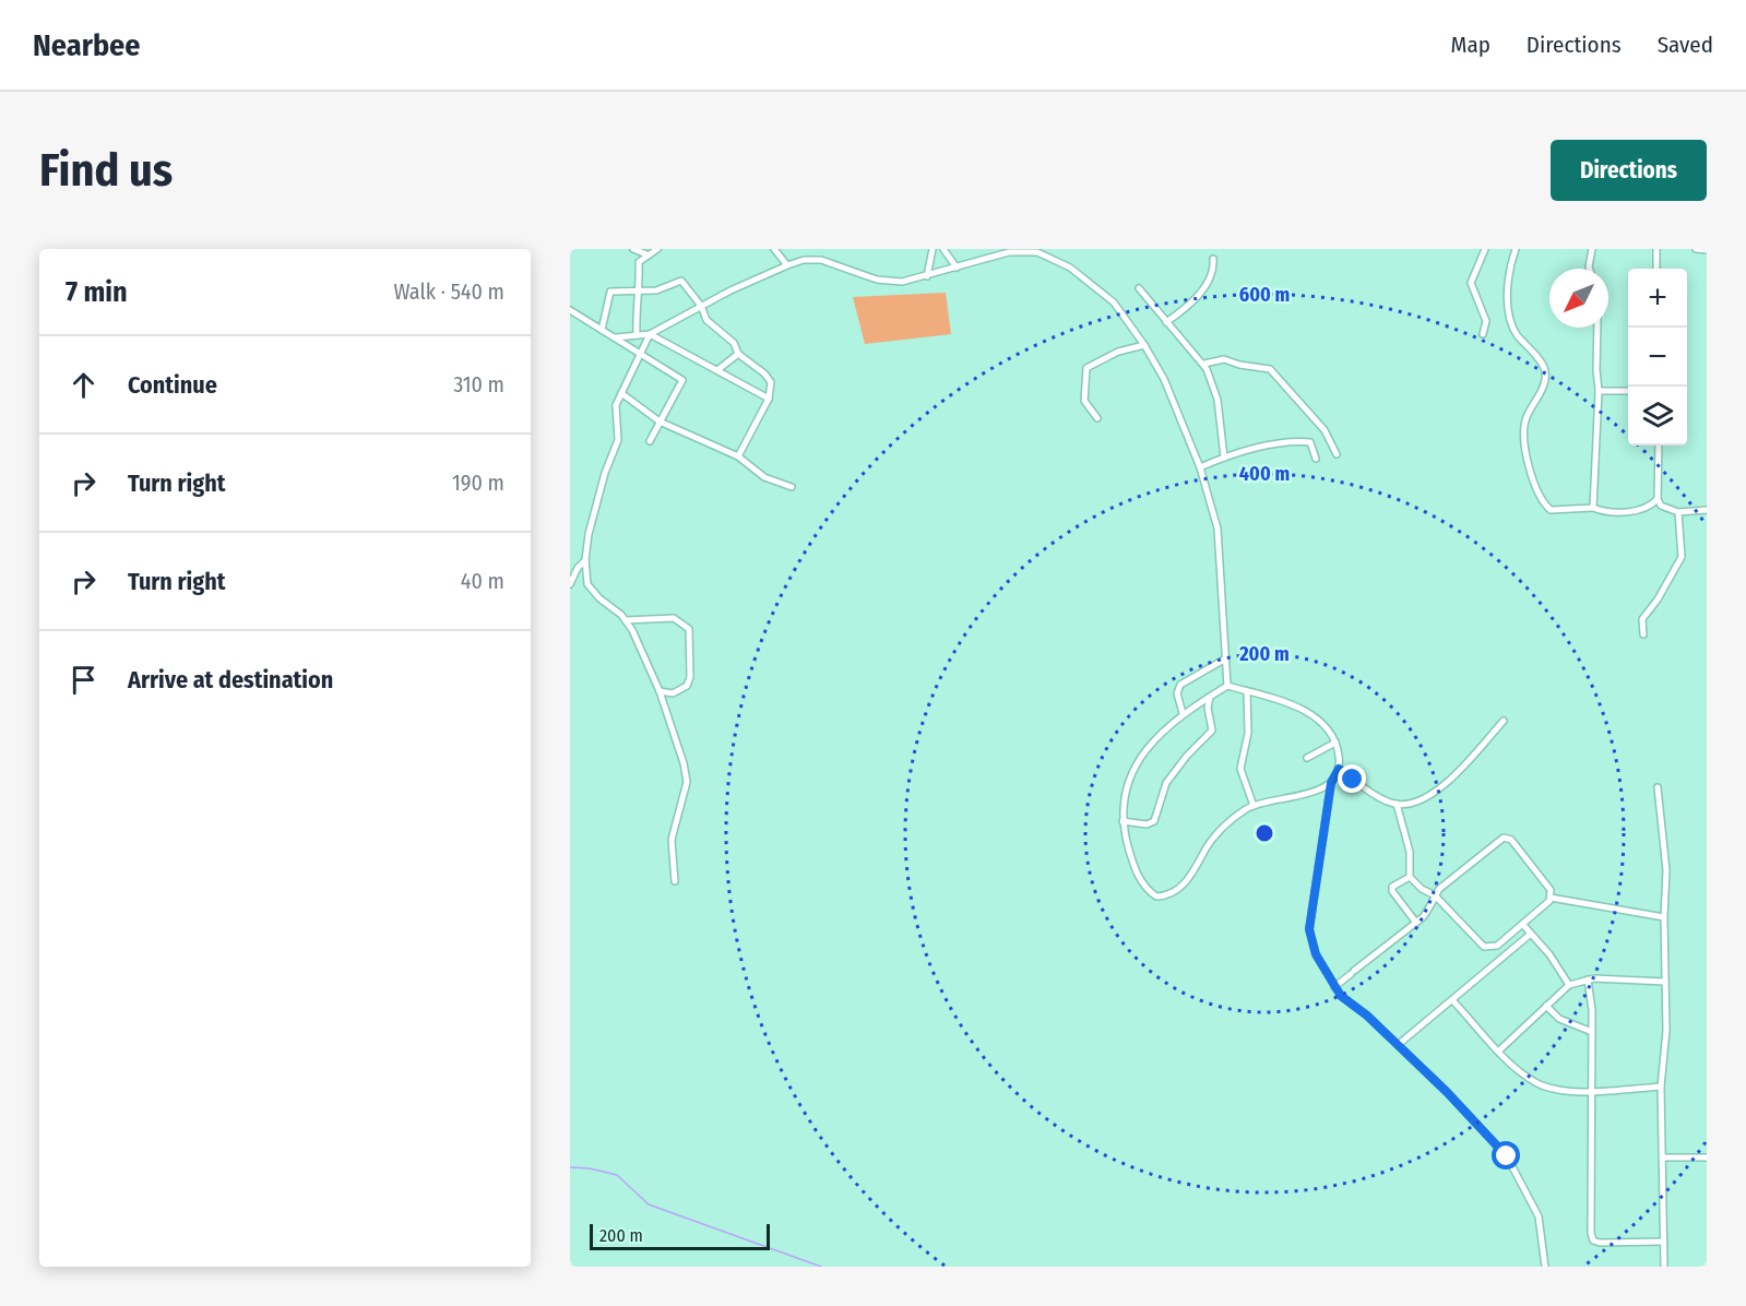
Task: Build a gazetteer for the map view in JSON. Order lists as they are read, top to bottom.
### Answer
{
  "scale_bar": "200 m",
  "north": "bottom left",
  "page": {
    "header": "Nearbee",
    "nav": ["Map", "Directions", "Saved"],
    "buttons": "Directions",
    "title": "Find us",
    "heading": ["7 min", "Walk · 540 m"],
    "map_buttons": ["+", "−"],
    "list": [
      ["Continue", "310 m"],
      ["Turn right", "190 m"],
      ["Turn right", "40 m"],
      "Arrive at destination"
    ],
    "scale": "200 m"
  },
  "rings": ["600 m", "400 m", "200 m"]
}
